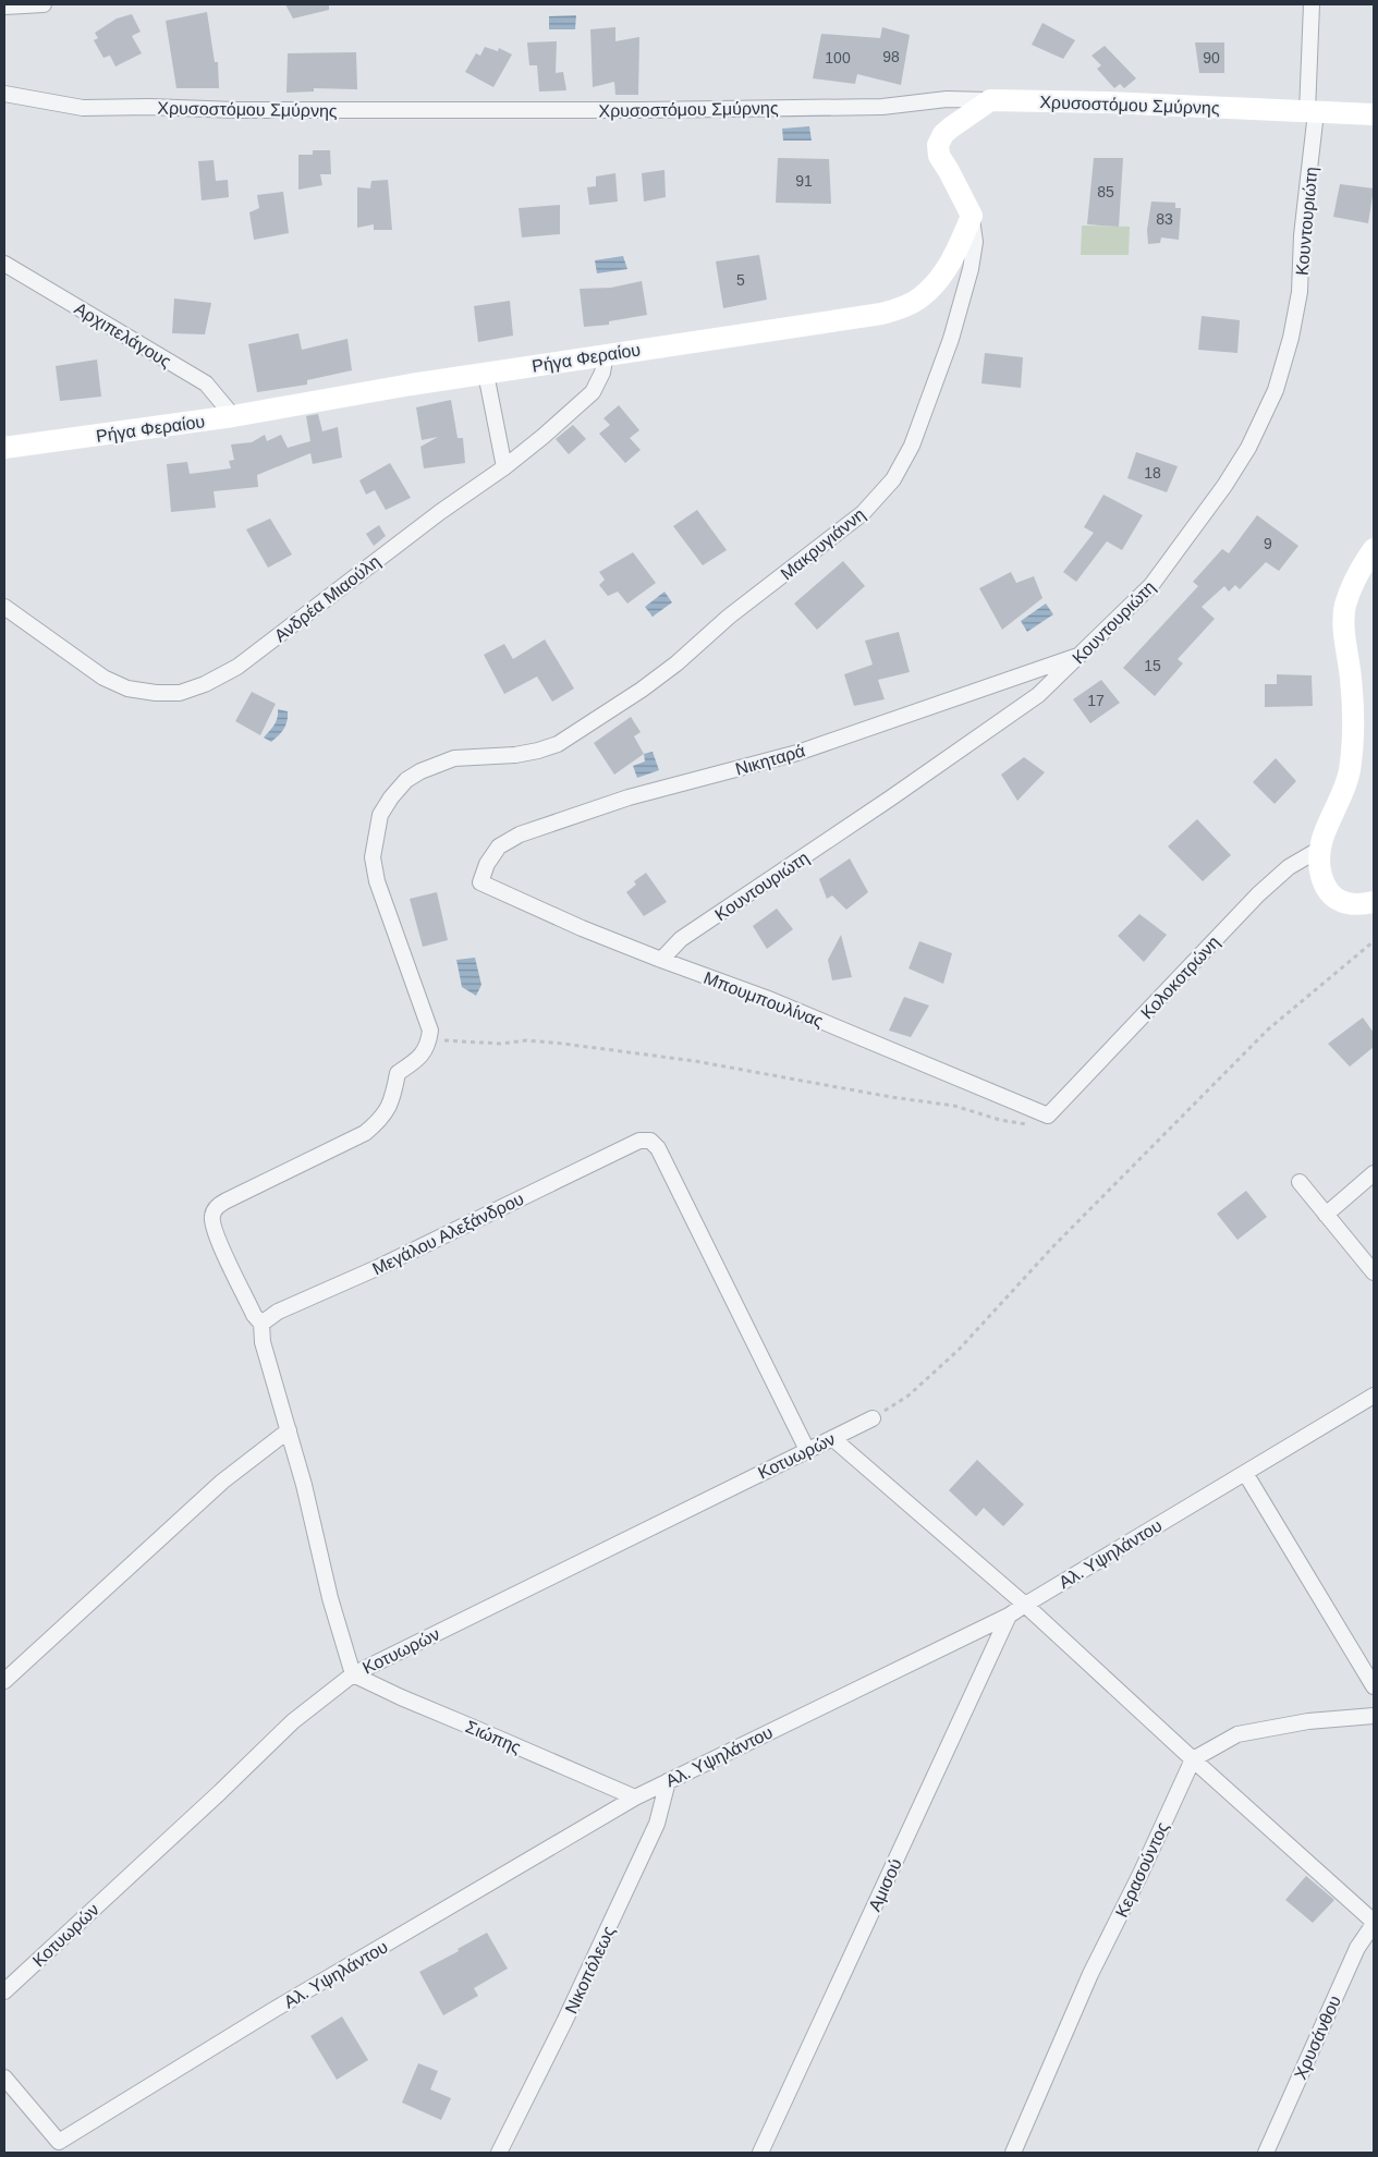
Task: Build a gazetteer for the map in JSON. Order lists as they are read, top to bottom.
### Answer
{
  "streets": {
    "street": [
      "Χρυσοστόμου Σμύρνης",
      "Κουντουριώτη",
      "Αρχιπελάγους",
      "Ρήγα Φεραίου",
      "Μακρυγιάννη",
      "Ανδρέα Μιαούλη",
      "Νικηταρά",
      "Κολοκοτρώνη",
      "Μπουμπουλίνας",
      "Μεγάλου Αλεξάνδρου",
      "Κοτυωρών",
      "Αλ. Υψηλάντου",
      "Σιώπης",
      "Κερασούντος",
      "Αμισού",
      "Νικοπόλεως",
      "Χρυσάνθου"
    ]
  },
  "crossings": [
    ["Χρυσοστόμου Σμύρνης", "Κουντουριώτη"],
    ["Κουντουριώτη", "Νικηταρά"],
    ["Κουντουριώτη", "Μπουμπουλίνας"],
    ["Αρχιπελάγους", "Ρήγα Φεραίου"],
    ["Ρήγα Φεραίου", "Μακρυγιάννη"],
    ["Ρήγα Φεραίου", "Ανδρέα Μιαούλη"],
    ["Νικηταρά", "Μπουμπουλίνας"],
    ["Κολοκοτρώνη", "Μπουμπουλίνας"],
    ["Μεγάλου Αλεξάνδρου", "Κοτυωρών"],
    ["Κοτυωρών", "Σιώπης"],
    ["Αλ. Υψηλάντου", "Σιώπης"],
    ["Αλ. Υψηλάντου", "Αμισού"],
    ["Αλ. Υψηλάντου", "Νικοπόλεως"]
  ],
  "house_numbers": [
    "98",
    "100",
    "90",
    "91",
    "85",
    "83",
    "5",
    "18",
    "9",
    "15",
    "17"
  ]
}
